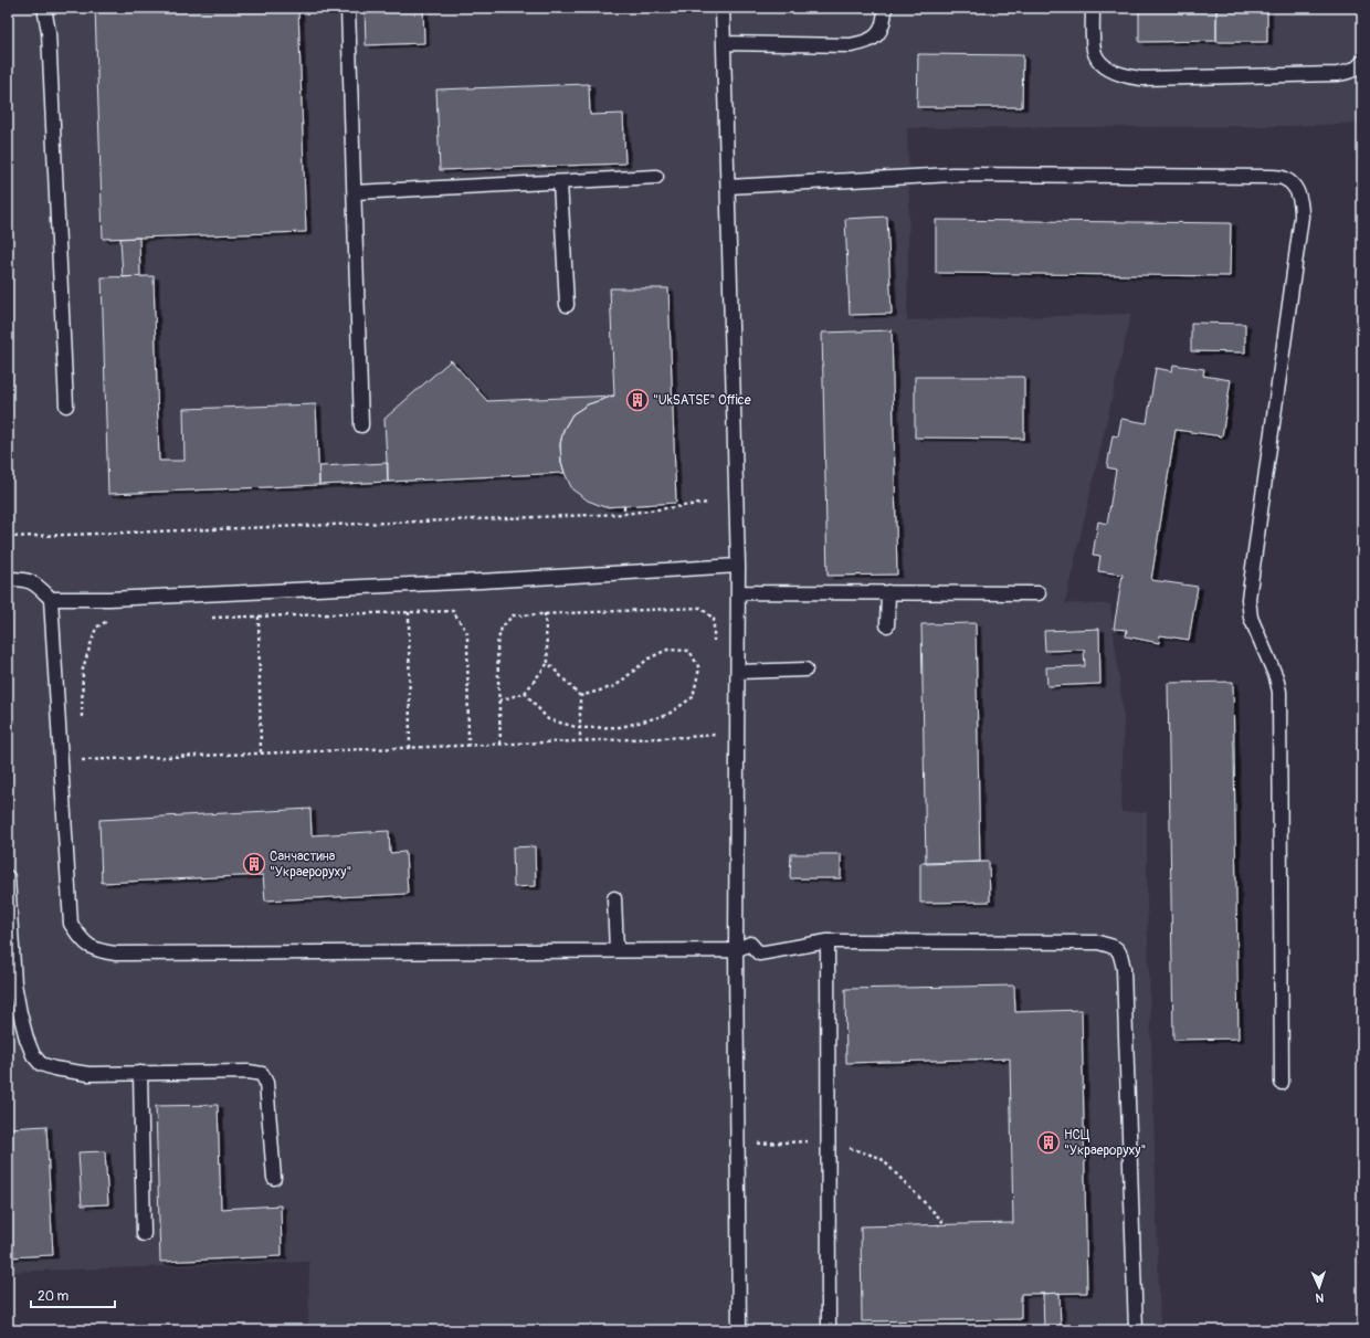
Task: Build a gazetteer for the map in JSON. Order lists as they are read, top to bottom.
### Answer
{
  "places": {
    "building": ["\"UkSATSE\" Office", "Санчастина \"Украероруху\"", "НСЦ \"Украероруху\""]
  },
  "scale_bar": "20 m",
  "north": "bottom"
}
